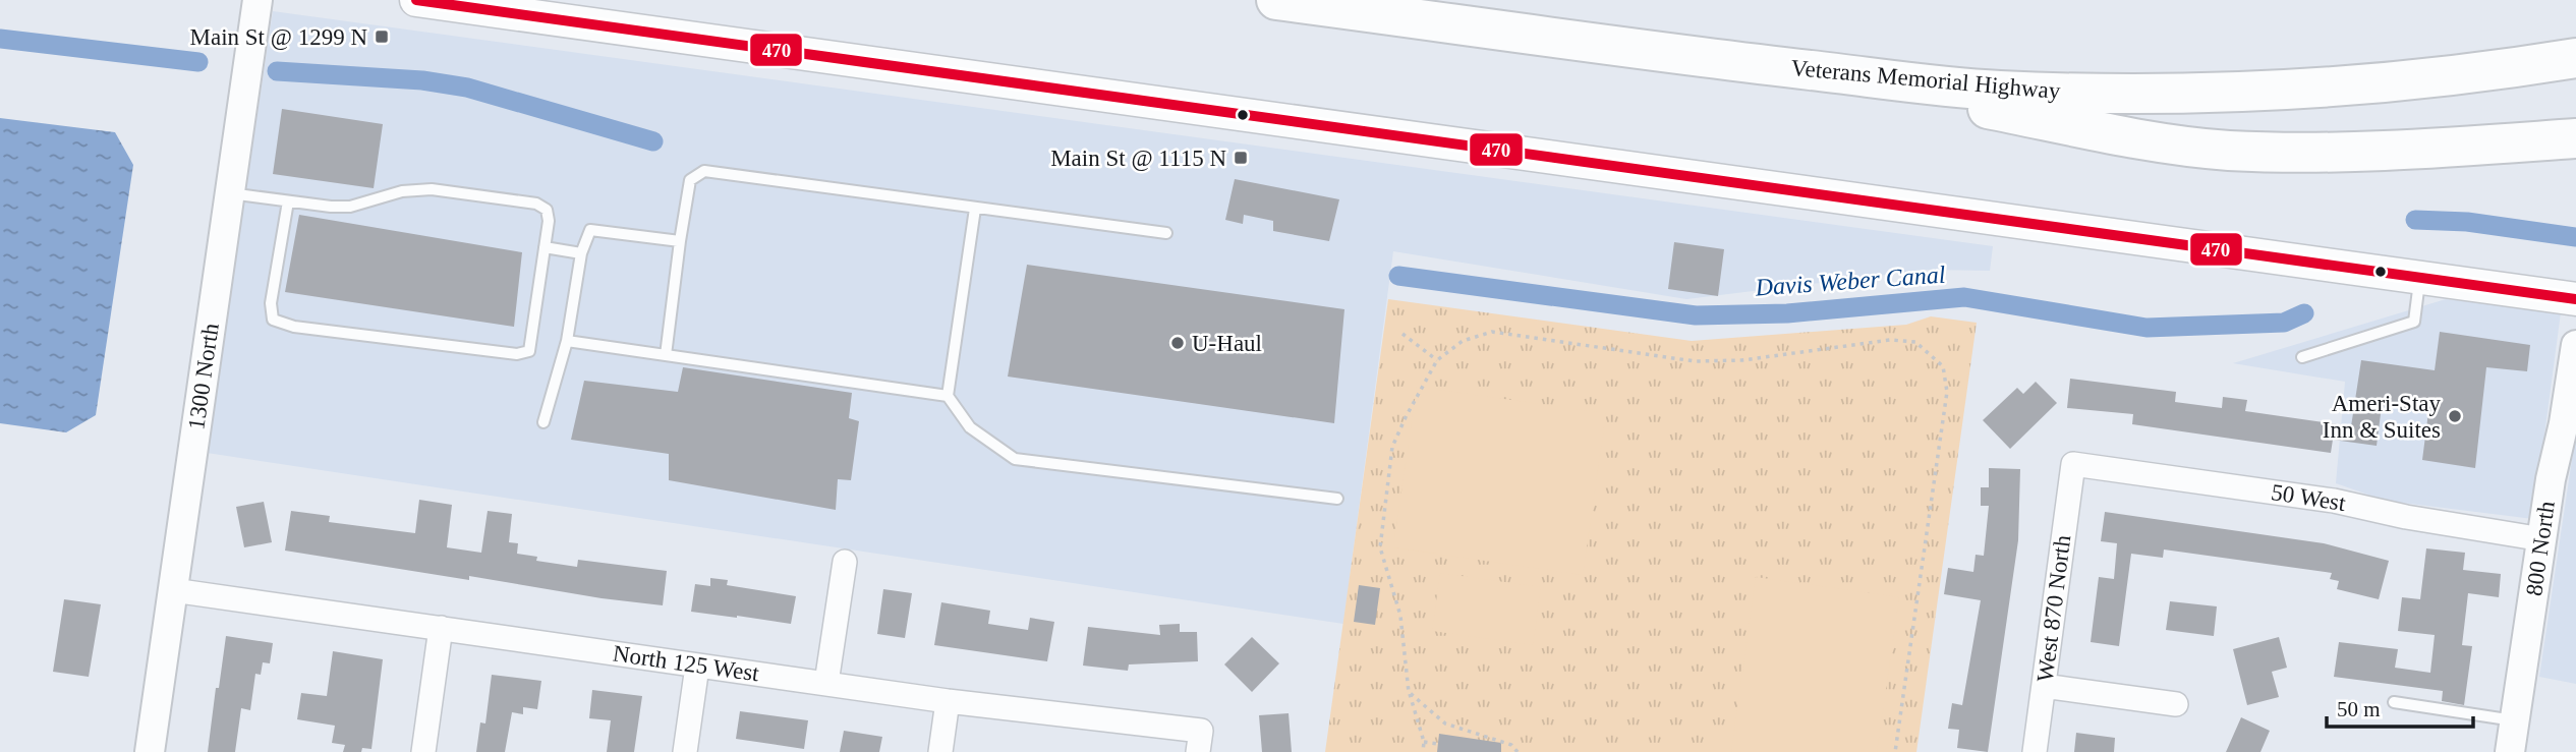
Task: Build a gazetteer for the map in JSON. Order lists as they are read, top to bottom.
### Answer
{
  "streets": {
    "highway": ["Veterans Memorial Highway"],
    "street": [
      "1300 North",
      "50 West",
      "800 North",
      "West 870 North",
      "North 125 West"
    ]
  },
  "crossings": [
    ["1300 North", "North 125 West"],
    ["50 West", "800 North"],
    ["50 West", "West 870 North"]
  ],
  "water": ["Davis Weber Canal"],
  "places": {
    "transit": ["Main St @ 1299 N", "Main St @ 1115 N"],
    "other": ["U-Haul", "Ameri-Stay Inn & Suites"]
  },
  "lines": ["transit line 470"],
  "scale_bar": "50 m"
}
